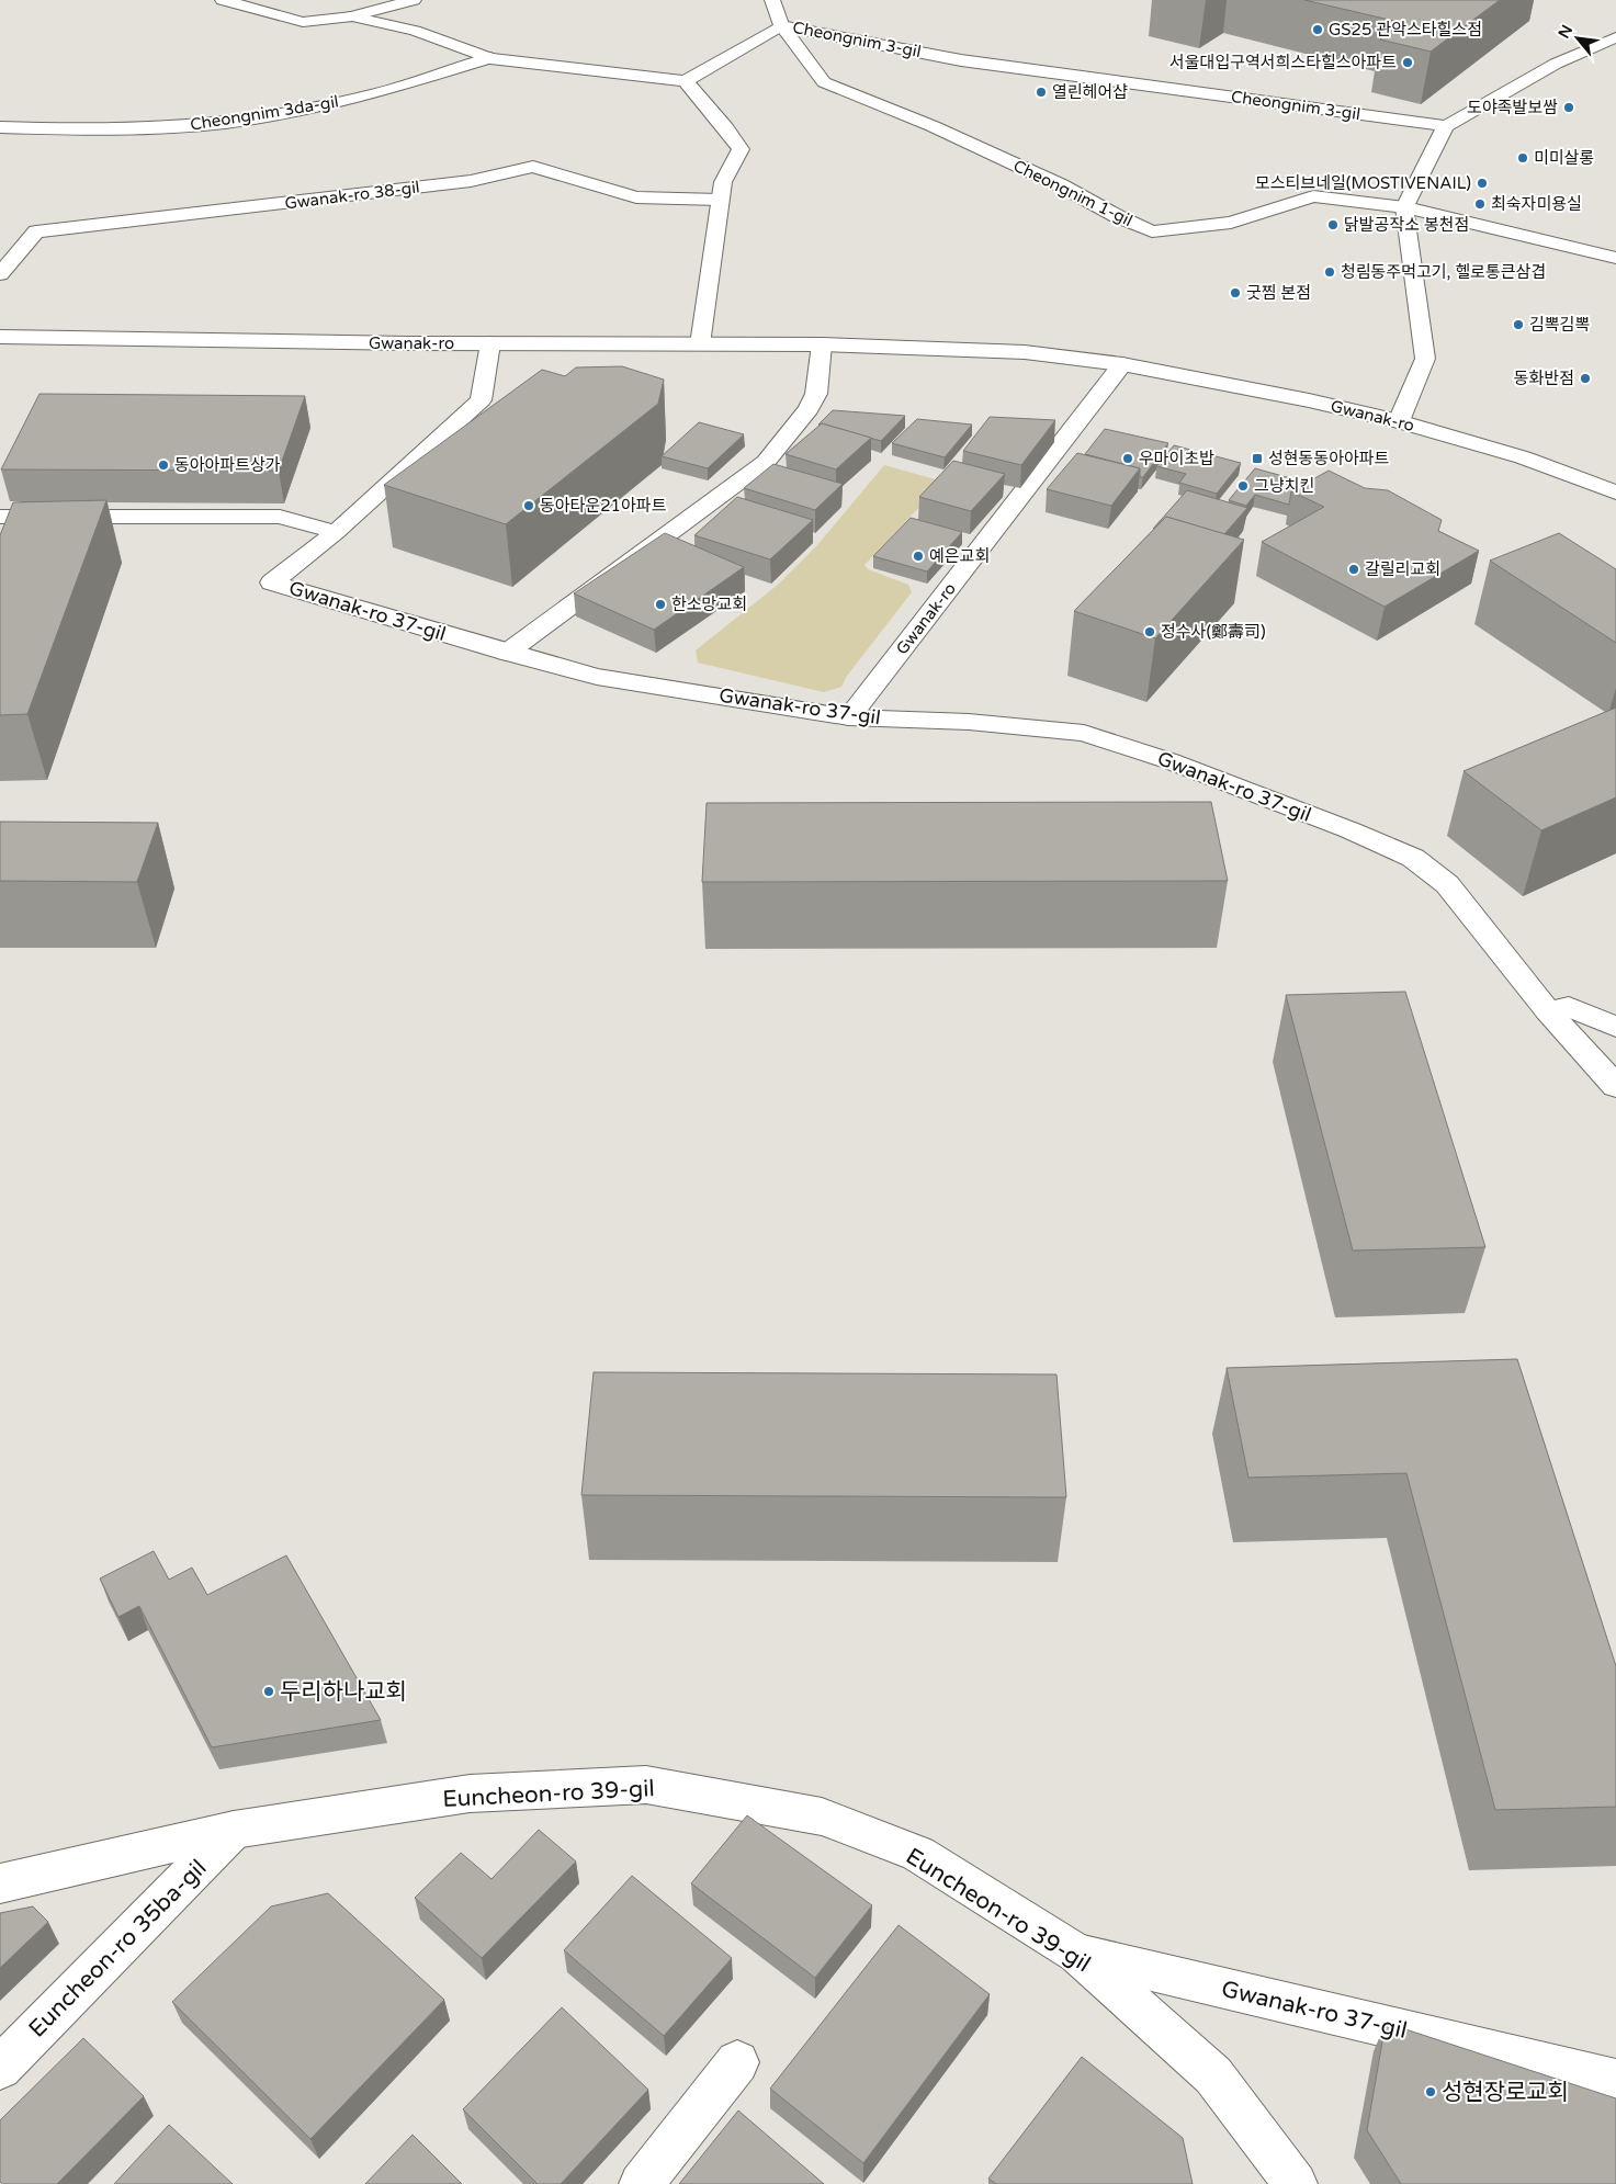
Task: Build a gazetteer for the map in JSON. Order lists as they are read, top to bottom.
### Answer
{
  "streets": {
    "street": [
      "Cheongnim 3-gil",
      "Cheongnim 3da-gil",
      "Cheongnim 1-gil",
      "Gwanak-ro 38-gil",
      "Gwanak-ro",
      "Gwanak-ro 37-gil",
      "Euncheon-ro 39-gil",
      "Euncheon-ro 35ba-gil"
    ]
  },
  "crossings": [
    ["Cheongnim 3-gil", "Cheongnim 1-gil"],
    ["Gwanak-ro", "Gwanak-ro 37-gil"],
    ["Gwanak-ro 37-gil", "Euncheon-ro 39-gil"],
    ["Euncheon-ro 39-gil", "Euncheon-ro 35ba-gil"]
  ],
  "places": {
    "other": [
      "GS25 관악스타힐스점",
      "서울대입구역서희스타힐스아파트",
      "열린헤어샵",
      "도야족발보쌈",
      "미미살롱",
      "모스티브네일(MOSTIVENAIL)",
      "최숙자미용실",
      "닭발공작소 봉천점",
      "청림동주먹고기, 헬로통큰삼겹",
      "굿찜 본점",
      "김뽁김뽁",
      "동화반점",
      "우마이초밥",
      "동아아파트상가",
      "그냥치킨",
      "동아타운21아파트",
      "예은교회",
      "갈릴리교회",
      "한소망교회",
      "정수사(鄭壽司)",
      "두리하나교회",
      "성현장로교회"
    ],
    "transit": ["성현동동아아파트"]
  },
  "north": "top left"
}
